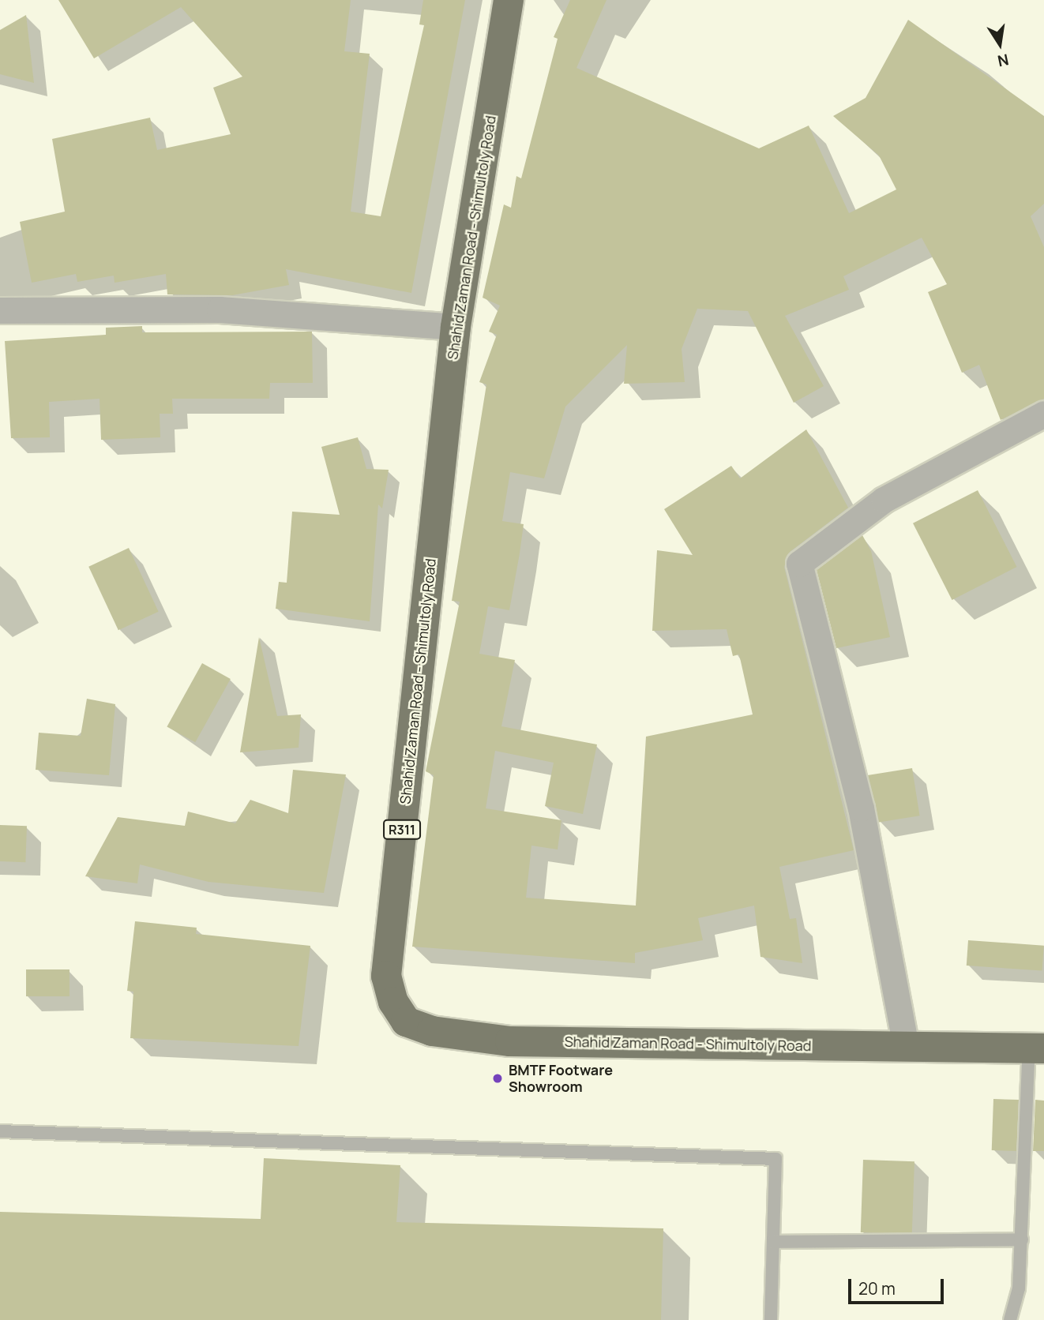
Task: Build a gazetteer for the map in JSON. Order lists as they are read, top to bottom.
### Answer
{
  "streets": {
    "main road": ["Shahid Zaman Road - Shimultoly Road", "R311"]
  },
  "places": ["BMTF Footware Showroom"],
  "scale_bar": "20 m",
  "north": "bottom"
}
